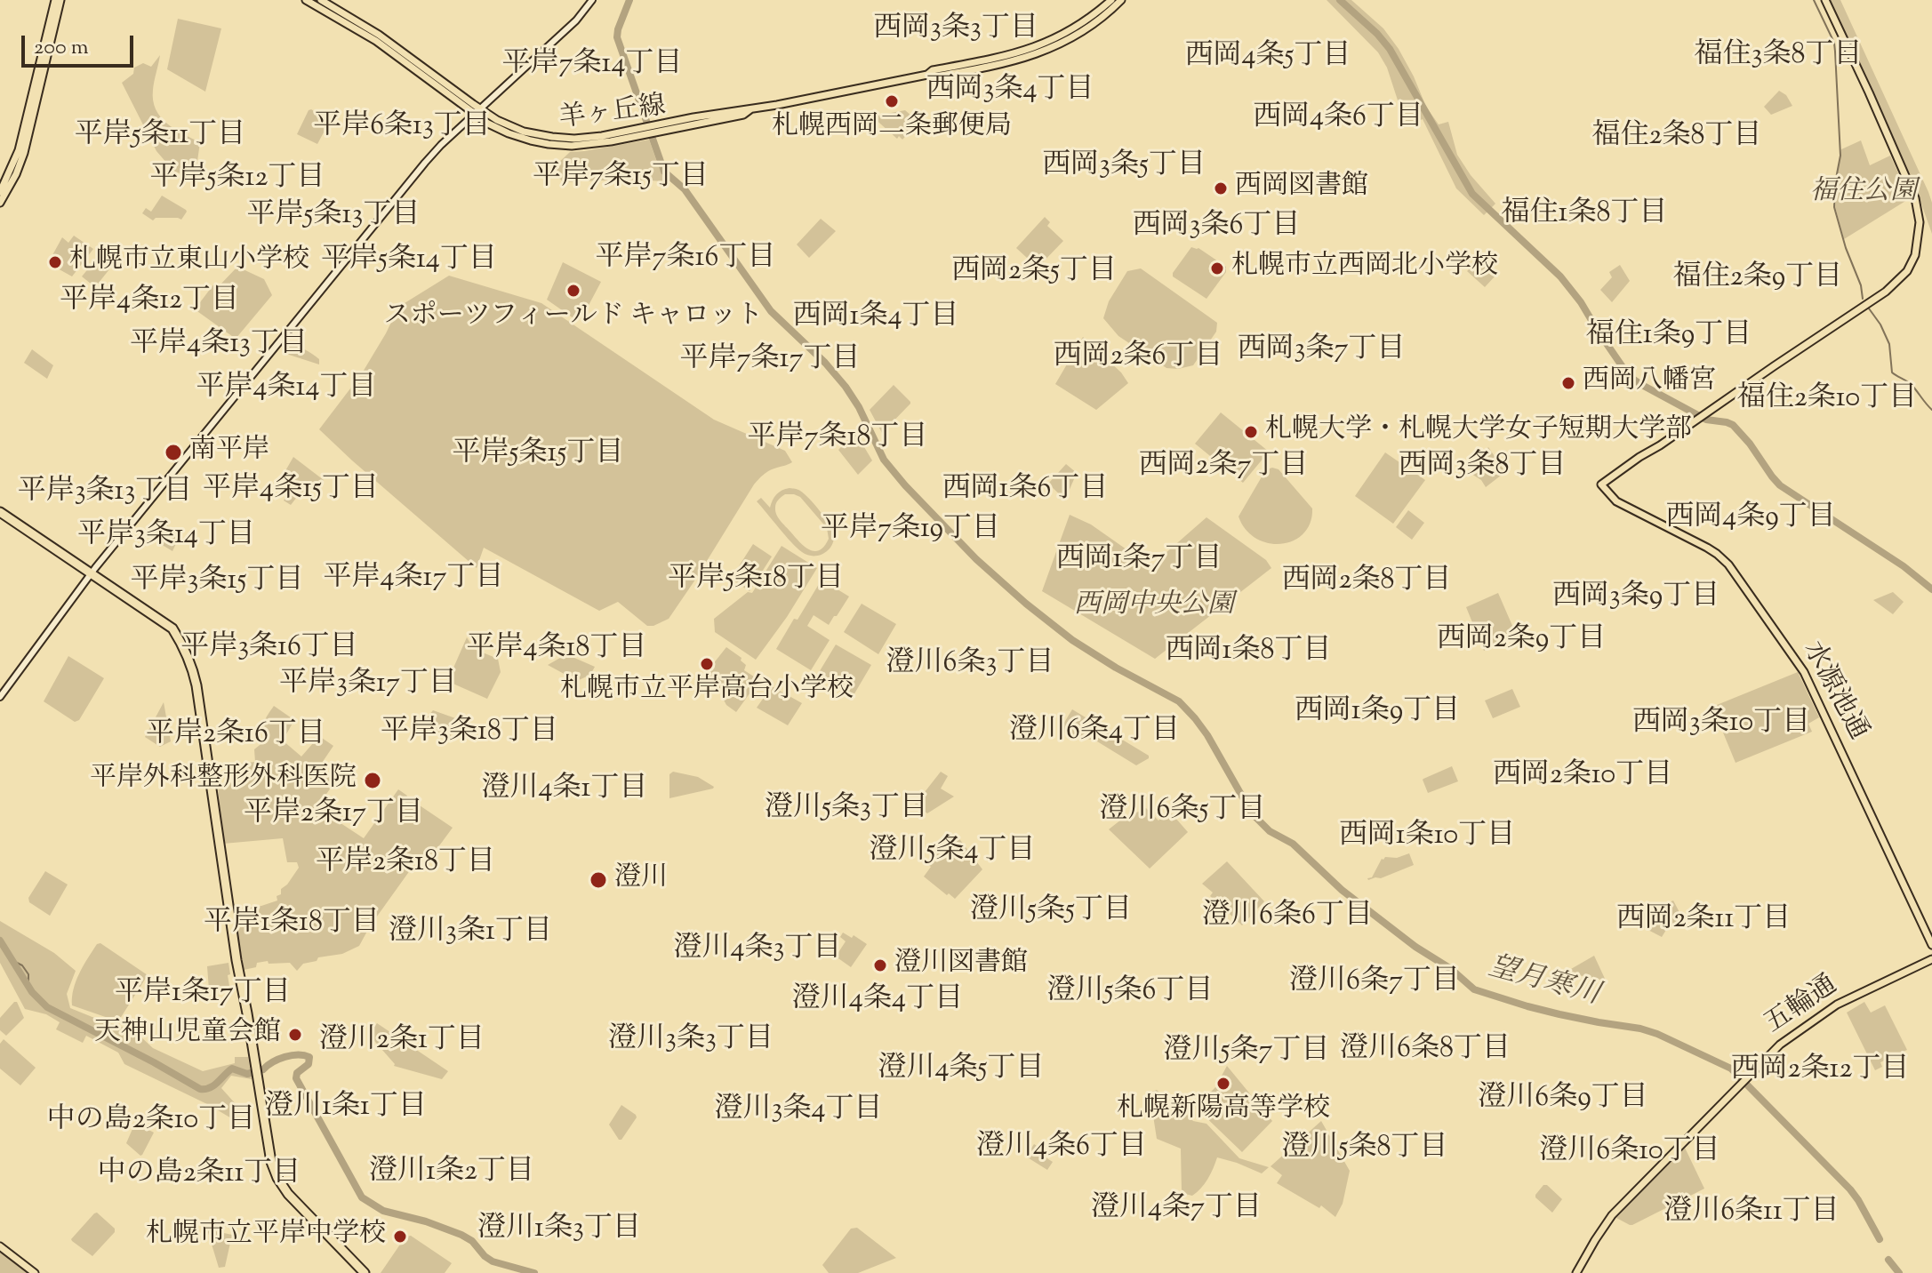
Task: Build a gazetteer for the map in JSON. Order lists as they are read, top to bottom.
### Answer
{
  "streets": {
    "main road": ["羊ヶ丘線", "水源池通", "五輪通"]
  },
  "districts": [
    "西岡3条3丁目",
    "福住3条8丁目",
    "西岡4条5丁目",
    "平岸7条14丁目",
    "西岡3条4丁目",
    "西岡4条6丁目",
    "平岸6条13丁目",
    "平岸5条11丁目",
    "福住2条8丁目",
    "西岡3条5丁目",
    "平岸7条15丁目",
    "平岸5条12丁目",
    "福住1条8丁目",
    "平岸5条13丁目",
    "西岡3条6丁目",
    "平岸7条16丁目",
    "平岸5条14丁目",
    "西岡2条5丁目",
    "福住2条9丁目",
    "平岸4条12丁目",
    "西岡1条4丁目",
    "福住1条9丁目",
    "平岸4条13丁目",
    "西岡3条7丁目",
    "西岡2条6丁目",
    "平岸7条17丁目",
    "平岸4条14丁目",
    "福住2条10丁目",
    "平岸7条18丁目",
    "平岸5条15丁目",
    "西岡2条7丁目",
    "西岡3条8丁目",
    "平岸4条15丁目",
    "西岡1条6丁目",
    "平岸3条13丁目",
    "西岡4条9丁目",
    "平岸7条19丁目",
    "平岸3条14丁目",
    "西岡1条7丁目",
    "平岸4条17丁目",
    "平岸5条18丁目",
    "平岸3条15丁目",
    "西岡2条8丁目",
    "西岡3条9丁目",
    "西岡2条9丁目",
    "平岸3条16丁目",
    "平岸4条18丁目",
    "西岡1条8丁目",
    "澄川6条3丁目",
    "平岸3条17丁目",
    "西岡1条9丁目",
    "西岡3条10丁目",
    "澄川6条4丁目",
    "平岸3条18丁目",
    "平岸2条16丁目",
    "西岡2条10丁目",
    "澄川4条1丁目",
    "澄川5条3丁目",
    "澄川6条5丁目",
    "平岸2条17丁目",
    "西岡1条10丁目",
    "澄川5条4丁目",
    "平岸2条18丁目",
    "澄川5条5丁目",
    "澄川6条6丁目",
    "西岡2条11丁目",
    "平岸1条18丁目",
    "澄川3条1丁目",
    "澄川4条3丁目",
    "澄川6条7丁目",
    "澄川5条6丁目",
    "平岸1条17丁目",
    "澄川4条4丁目",
    "澄川3条3丁目",
    "澄川2条1丁目",
    "澄川6条8丁目",
    "澄川5条7丁目",
    "澄川4条5丁目",
    "西岡2条12丁目",
    "澄川6条9丁目",
    "澄川1条1丁目",
    "澄川3条4丁目",
    "中の島2条10丁目",
    "澄川4条6丁目",
    "澄川5条8丁目",
    "澄川6条10丁目",
    "澄川1条2丁目",
    "中の島2条11丁目",
    "澄川4条7丁目",
    "澄川6条11丁目",
    "澄川1条3丁目"
  ],
  "water": ["望月寒川"],
  "parks": ["福住公園", "西岡中央公園"],
  "places": [
    "札幌西岡二条郵便局",
    "西岡図書館",
    "札幌市立東山小学校",
    "札幌市立西岡北小学校",
    "スポーツフィールド キャロット",
    "西岡八幡宮",
    "札幌大学・札幌大学女子短期大学部",
    "南平岸",
    "札幌市立平岸高台小学校",
    "平岸外科整形外科医院",
    "澄川",
    "澄川図書館",
    "天神山児童会館",
    "札幌新陽高等学校",
    "札幌市立平岸中学校"
  ],
  "scale_bar": "200 m"
}
